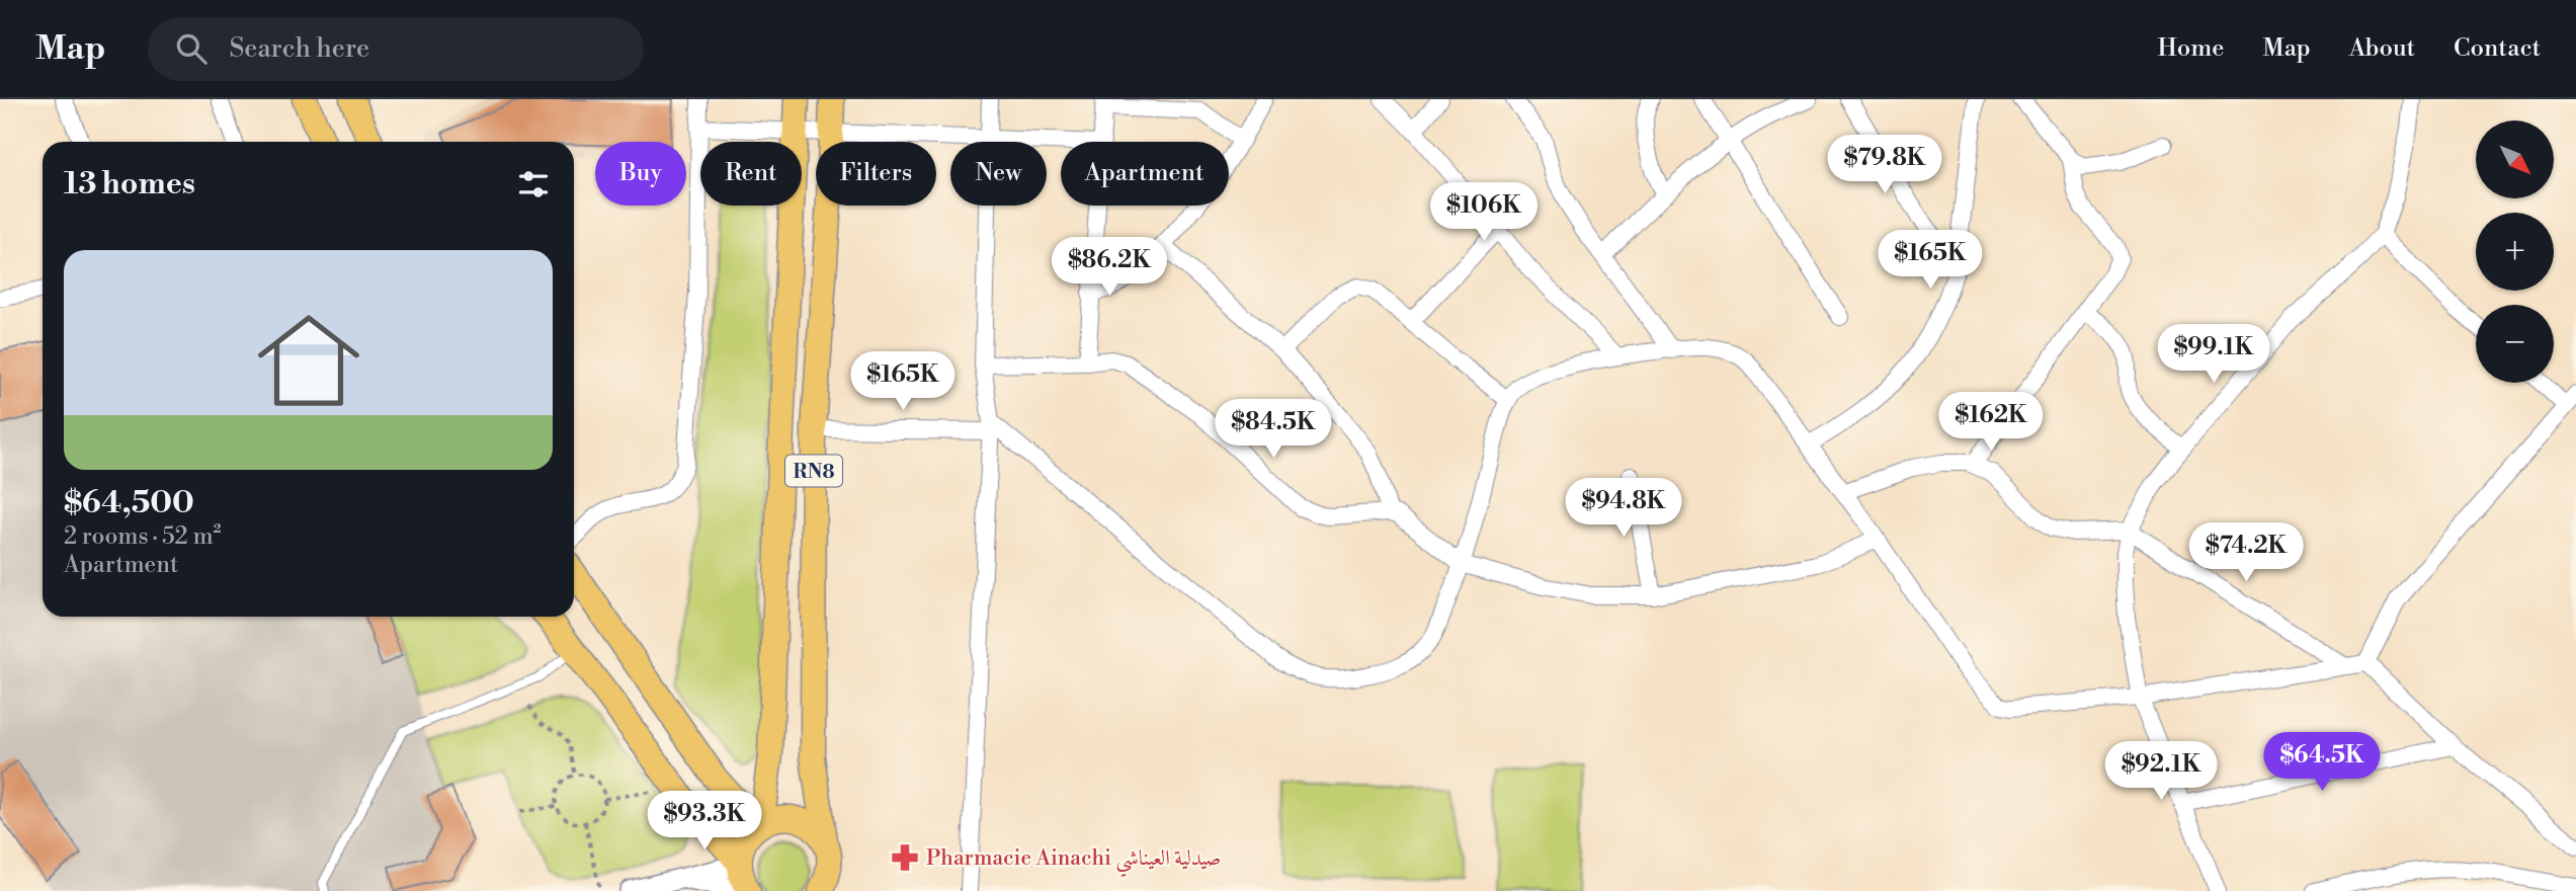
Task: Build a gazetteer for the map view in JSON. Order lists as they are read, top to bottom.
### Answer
{
  "streets": {
    "main road": ["RN8"]
  },
  "places": {
    "pharmacy": ["Pharmacie Ainachi صيدلية العيناشي"]
  },
  "north": "bottom right",
  "page": {
    "header": "Map",
    "search": "Search here",
    "nav": [
      "Home",
      "Map",
      "About",
      "Contact"
    ],
    "map_buttons": ["+", "−"],
    "price": [
      "$79.8K",
      "$106K",
      "$165K",
      "$86.2K",
      "$99.1K",
      "$165K",
      "$162K",
      "$84.5K",
      "$94.8K",
      "$74.2K",
      "$64.5K",
      "$92.1K",
      "$93.3K"
    ],
    "chip": [
      "Buy",
      "Rent",
      "Filters",
      "New",
      "Apartment"
    ],
    "heading": "13 homes",
    "list": [
      {
        "name": "$64,500",
        "note": "2 rooms · 52 m² · Apartment"
      }
    ]
  }
}
